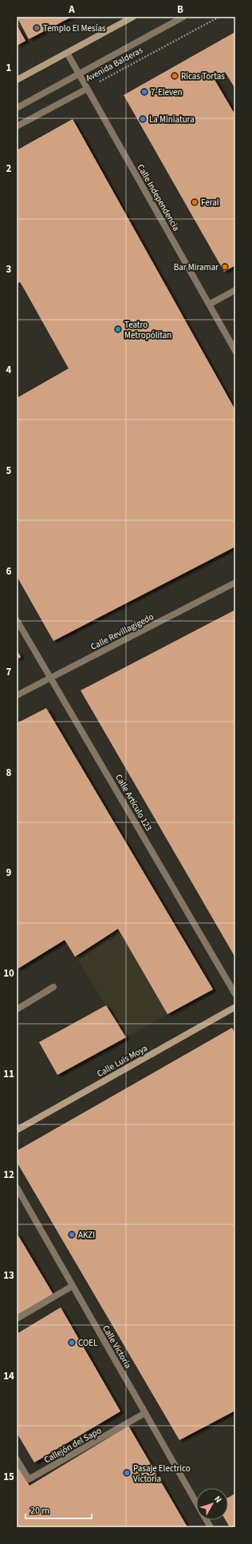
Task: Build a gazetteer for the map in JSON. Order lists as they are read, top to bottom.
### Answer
{
  "streets": {
    "street": [
      "Avenida Balderas",
      "Calle Independencia",
      "Calle Revillagigedo",
      "Calle Artículo 123",
      "Calle Luis Moya",
      "Calle Victoria",
      "Callejón del Sapo"
    ]
  },
  "crossings": [
    ["Avenida Balderas", "Calle Independencia"],
    ["Calle Revillagigedo", "Calle Artículo 123"],
    ["Calle Victoria", "Callejón del Sapo"]
  ],
  "places": [
    "Templo El Mesías",
    "Ricas Tortas",
    "7-Eleven",
    "La Miniatura",
    "Feral",
    "Bar Miramar",
    "Teatro Metropólitan",
    "AKZI",
    "COEL",
    "Pasaje Electrico Víctoria"
  ],
  "scale_bar": "20 m",
  "north": "top right",
  "grid": {
    "columns": ["A", "B"],
    "rows": [
      "1",
      "2",
      "3",
      "4",
      "5",
      "6",
      "7",
      "8",
      "9",
      "10",
      "11",
      "12",
      "13",
      "14",
      "15"
    ]
  }
}
